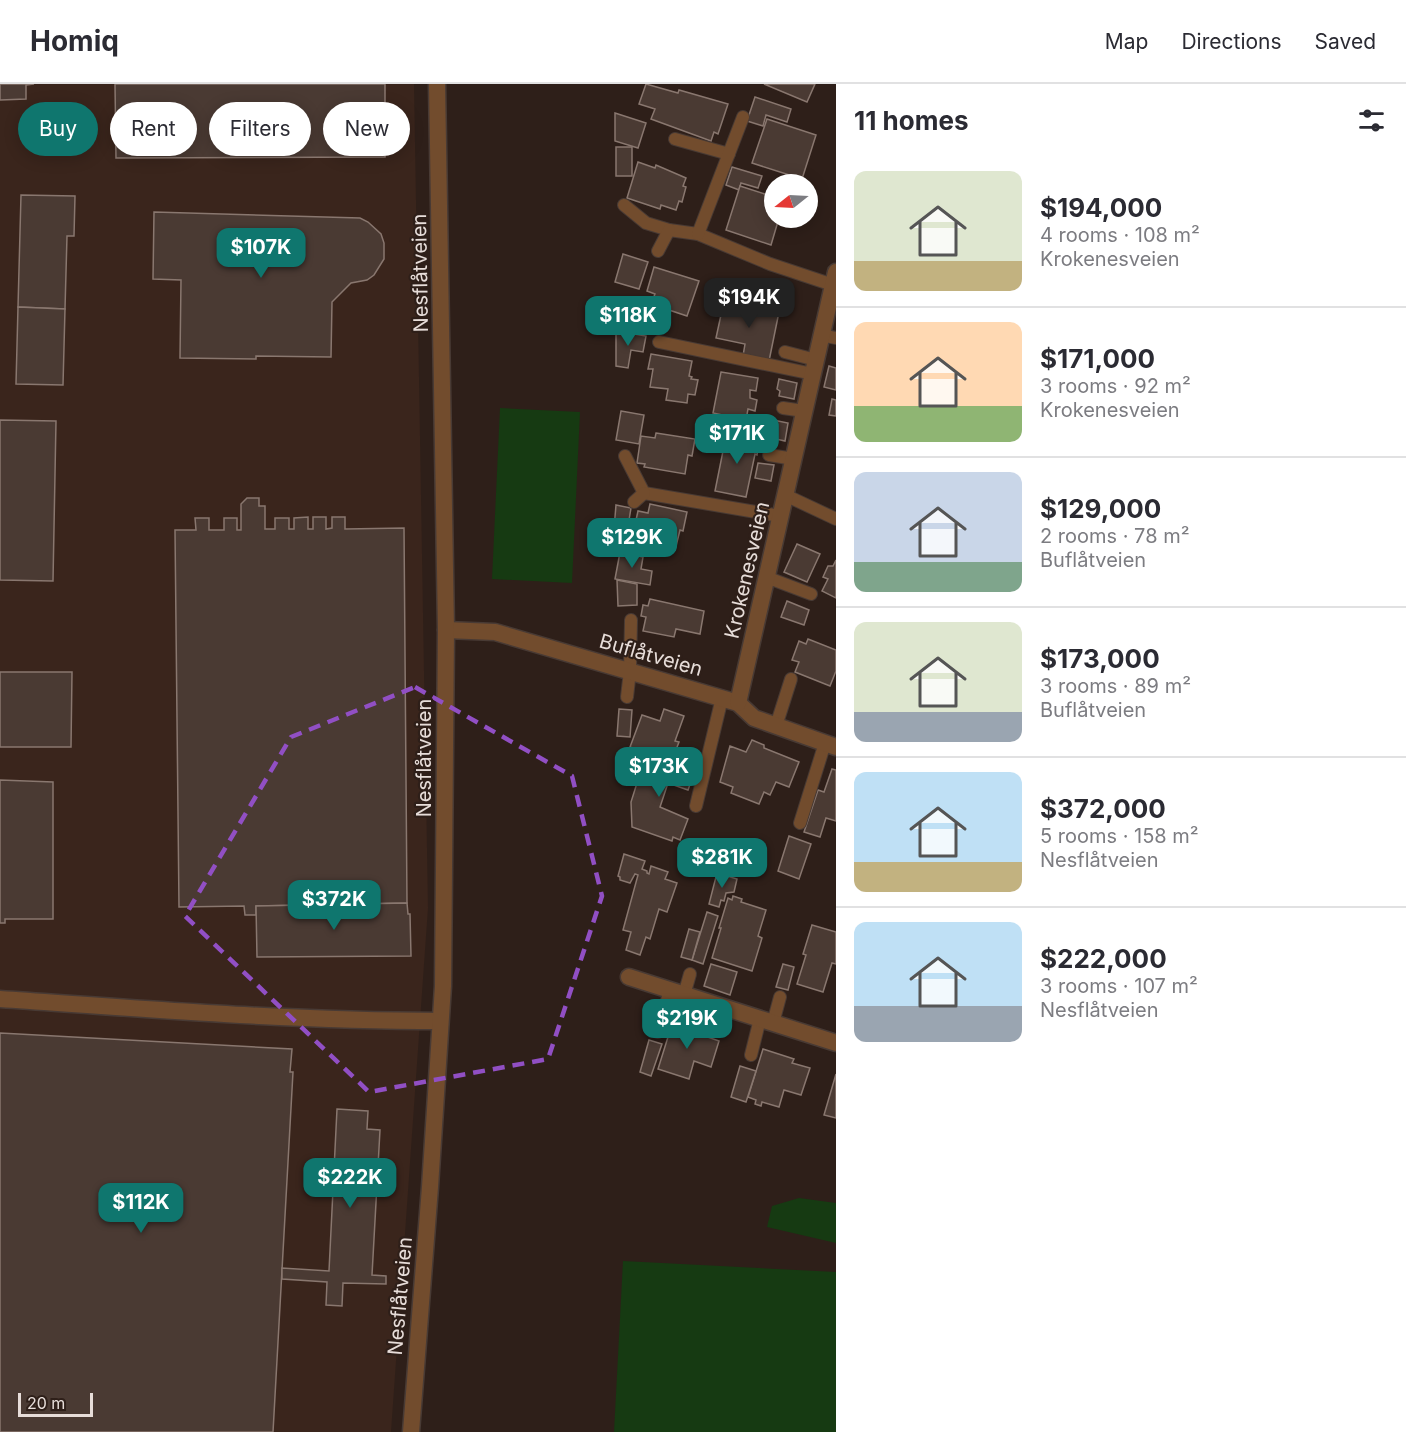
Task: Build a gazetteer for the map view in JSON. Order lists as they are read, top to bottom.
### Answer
{
  "streets": {
    "street": ["Nesflåtveien", "Krokenesveien", "Buflåtveien"]
  },
  "crossings": [
    ["Nesflåtveien", "Buflåtveien"],
    ["Krokenesveien", "Buflåtveien"]
  ],
  "scale_bar": "20 m",
  "north": "left",
  "page": {
    "header": "Homiq",
    "nav": ["Map", "Directions", "Saved"],
    "heading": "11 homes",
    "chip": [
      "Buy",
      "Rent",
      "Filters",
      "New"
    ],
    "list": [
      {
        "name": "$194,000",
        "note": "4 rooms · 108 m² · Krokenesveien"
      },
      {
        "name": "$171,000",
        "note": "3 rooms · 92 m² · Krokenesveien"
      },
      {
        "name": "$129,000",
        "note": "2 rooms · 78 m² · Buflåtveien"
      },
      {
        "name": "$173,000",
        "note": "3 rooms · 89 m² · Buflåtveien"
      },
      {
        "name": "$372,000",
        "note": "5 rooms · 158 m² · Nesflåtveien"
      },
      {
        "name": "$222,000",
        "note": "3 rooms · 107 m² · Nesflåtveien"
      }
    ],
    "price": [
      "$107K",
      "$194K",
      "$118K",
      "$171K",
      "$129K",
      "$173K",
      "$281K",
      "$372K",
      "$219K",
      "$222K",
      "$112K"
    ],
    "scale": "20 m"
  }
}
